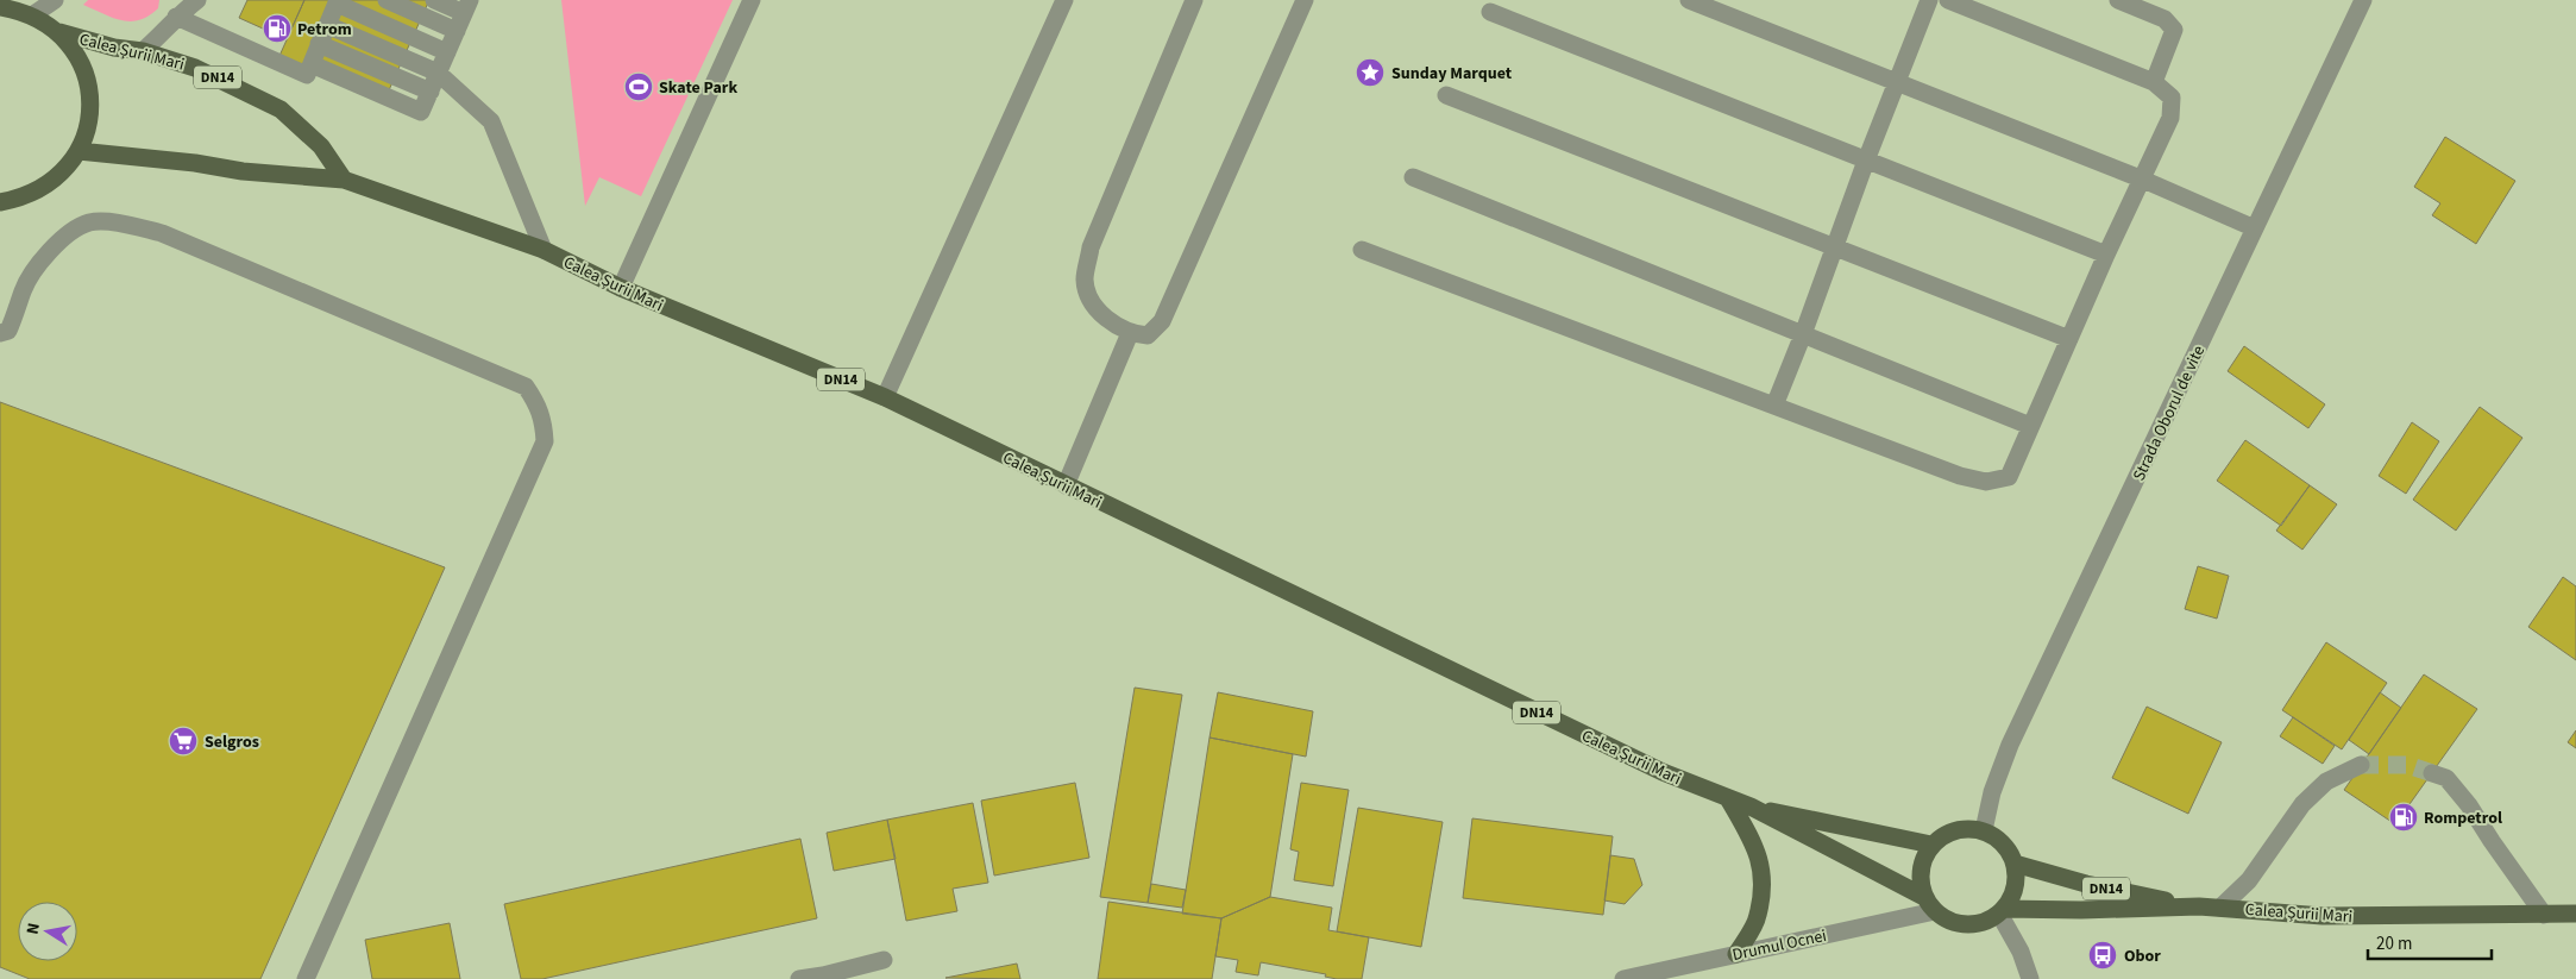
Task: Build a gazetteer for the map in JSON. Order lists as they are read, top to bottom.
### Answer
{
  "streets": {
    "main road": ["Calea Șurii Mari", "DN14"],
    "street": ["Strada Oborul de vite", "Drumul Ocnei"]
  },
  "crossings": [
    ["Calea Șurii Mari", "Strada Oborul de vite"],
    ["Calea Șurii Mari", "Drumul Ocnei"],
    ["Strada Oborul de vite", "Drumul Ocnei"]
  ],
  "places": {
    "fuel station": ["Petrom", "Rompetrol"],
    "place": ["Sunday Marquet"],
    "sports": ["Skate Park"],
    "supermarket": ["Selgros"],
    "bus stop": ["Obor"]
  },
  "scale_bar": "20 m",
  "north": "left"
}
